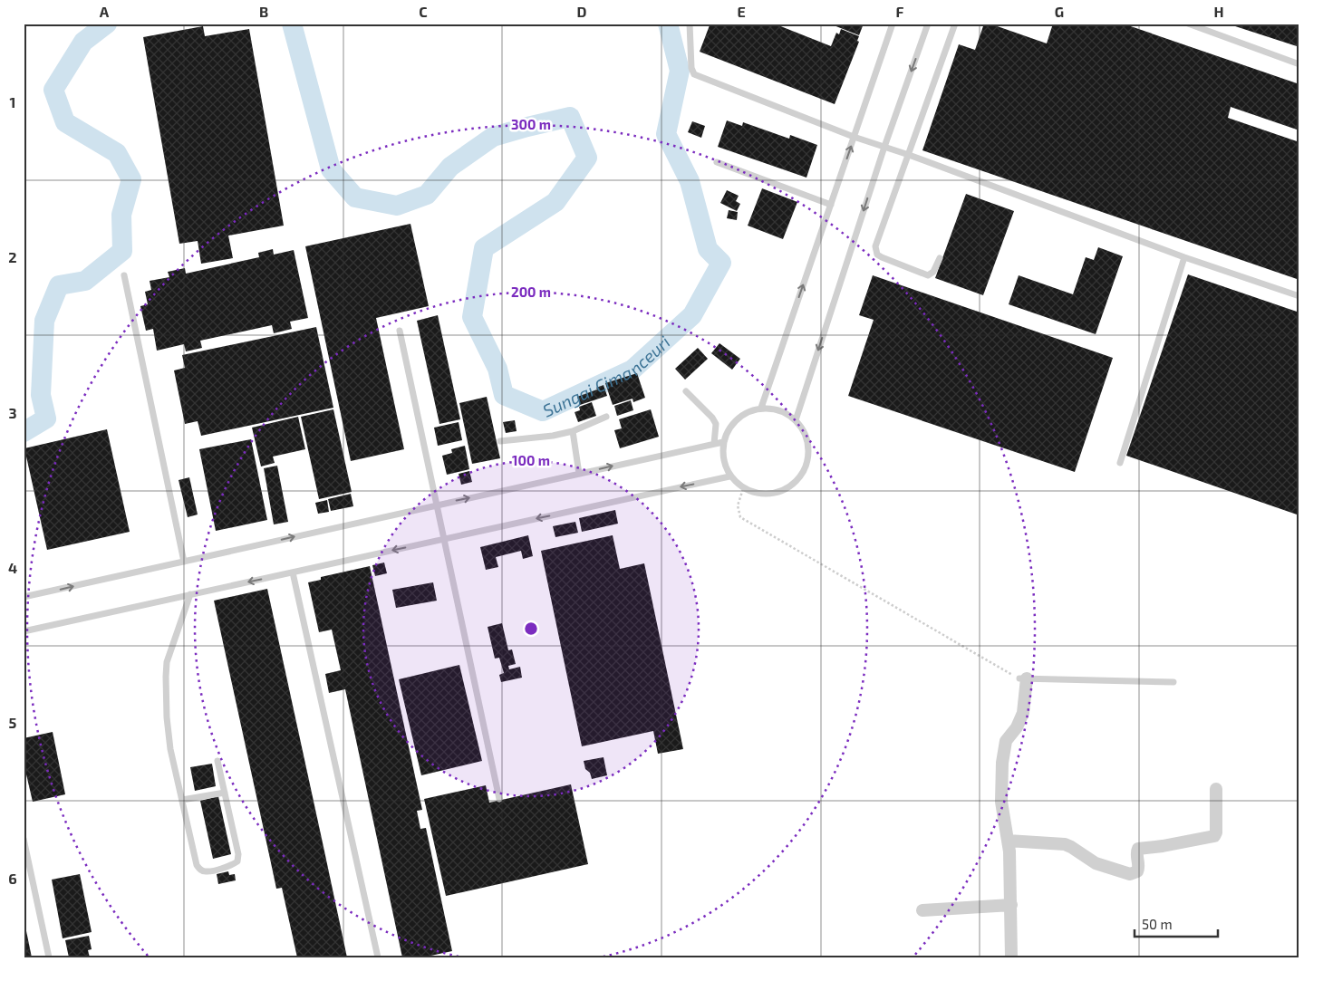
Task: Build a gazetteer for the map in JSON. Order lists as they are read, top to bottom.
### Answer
{
  "water": ["Sungai Cimanceuri"],
  "scale_bar": "50 m",
  "grid": {
    "columns": [
      "A",
      "B",
      "C",
      "D",
      "E",
      "F",
      "G",
      "H"
    ],
    "rows": [
      "1",
      "2",
      "3",
      "4",
      "5",
      "6"
    ]
  },
  "rings": ["300 m", "200 m", "100 m"]
}
